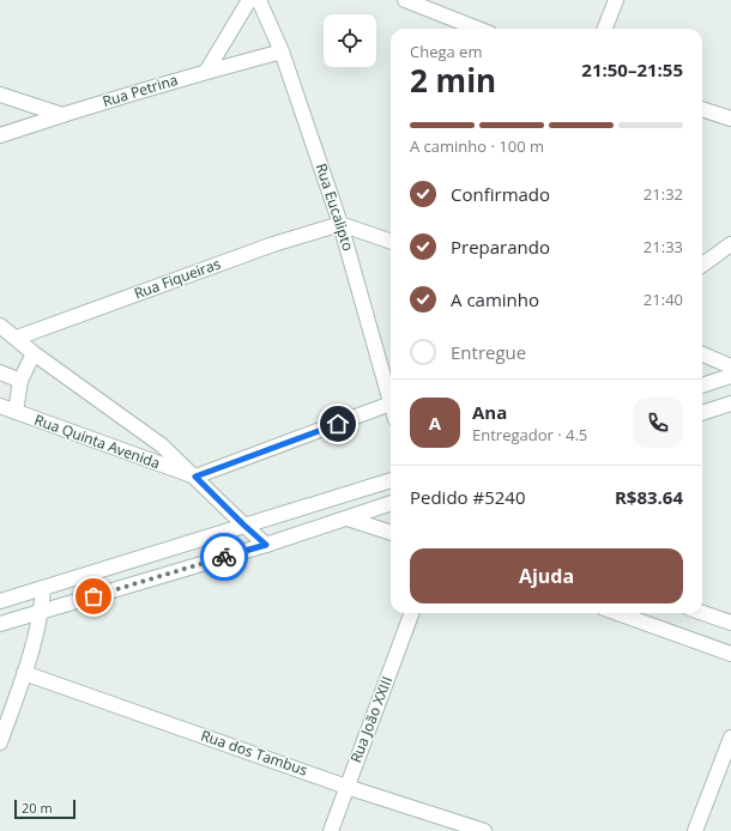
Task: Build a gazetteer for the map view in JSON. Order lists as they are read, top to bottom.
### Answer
{
  "streets": {
    "street": [
      "Rua Petrina",
      "Rua Eucalipto",
      "Rua Fiqueiras",
      "Rua Quinta Avenida",
      "Rua João XXIII",
      "Rua dos Tambus"
    ]
  },
  "crossings": [
    ["Rua Petrina", "Rua Eucalipto"],
    ["Rua Eucalipto", "Rua Fiqueiras"],
    ["Rua João XXIII", "Rua dos Tambus"]
  ],
  "scale_bar": "20 m",
  "page": {
    "heading": ["2 min", "Chega em", "21:50–21:55"],
    "panel": [
      "Ana",
      "Entregador · 4.5",
      "Pedido #5240",
      "R$83.64"
    ],
    "bar": "A caminho · 100 m",
    "list": [
      ["Confirmado", "21:32"],
      ["Preparando", "21:33"],
      ["A caminho", "21:40"],
      "Entregue"
    ],
    "round": "A",
    "buttons": "Ajuda",
    "scale": "20 m"
  }
}
